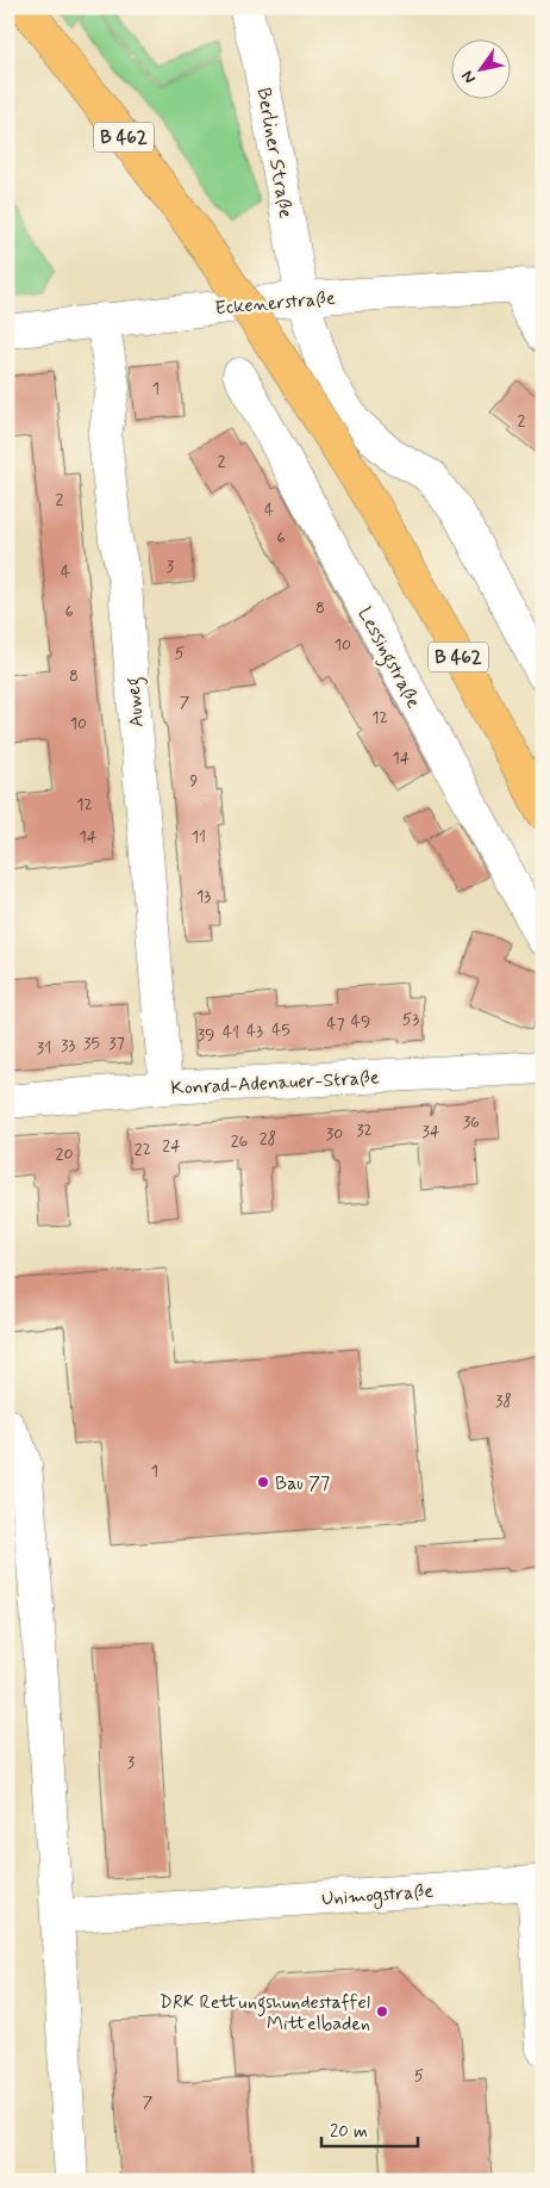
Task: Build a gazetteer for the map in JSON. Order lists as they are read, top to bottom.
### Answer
{
  "streets": {
    "main road": ["B 462"],
    "street": [
      "Berliner Straße",
      "Eckenerstraße",
      "Lessingstraße",
      "Auweg",
      "Konrad-Adenauer-Straße",
      "Unimogstraße"
    ]
  },
  "crossings": [
    ["Berliner Straße", "Eckenerstraße"],
    ["Eckenerstraße", "Auweg"],
    ["Auweg", "Konrad-Adenauer-Straße"]
  ],
  "places": ["Bau 77", "DRK Rettungshundestaffel Mittelbaden"],
  "house_numbers": [
    "1",
    "2",
    "2",
    "2",
    "4",
    "6",
    "3",
    "4",
    "8",
    "6",
    "10",
    "5",
    "8",
    "7",
    "12",
    "10",
    "14",
    "9",
    "12",
    "14",
    "11",
    "13",
    "53",
    "49",
    "47",
    "45",
    "43",
    "41",
    "39",
    "35",
    "37",
    "33",
    "31",
    "36",
    "32",
    "34",
    "30",
    "28",
    "26",
    "24",
    "22",
    "20",
    "38",
    "1",
    "3",
    "5",
    "7"
  ],
  "scale_bar": "20 m",
  "north": "bottom left"
}
